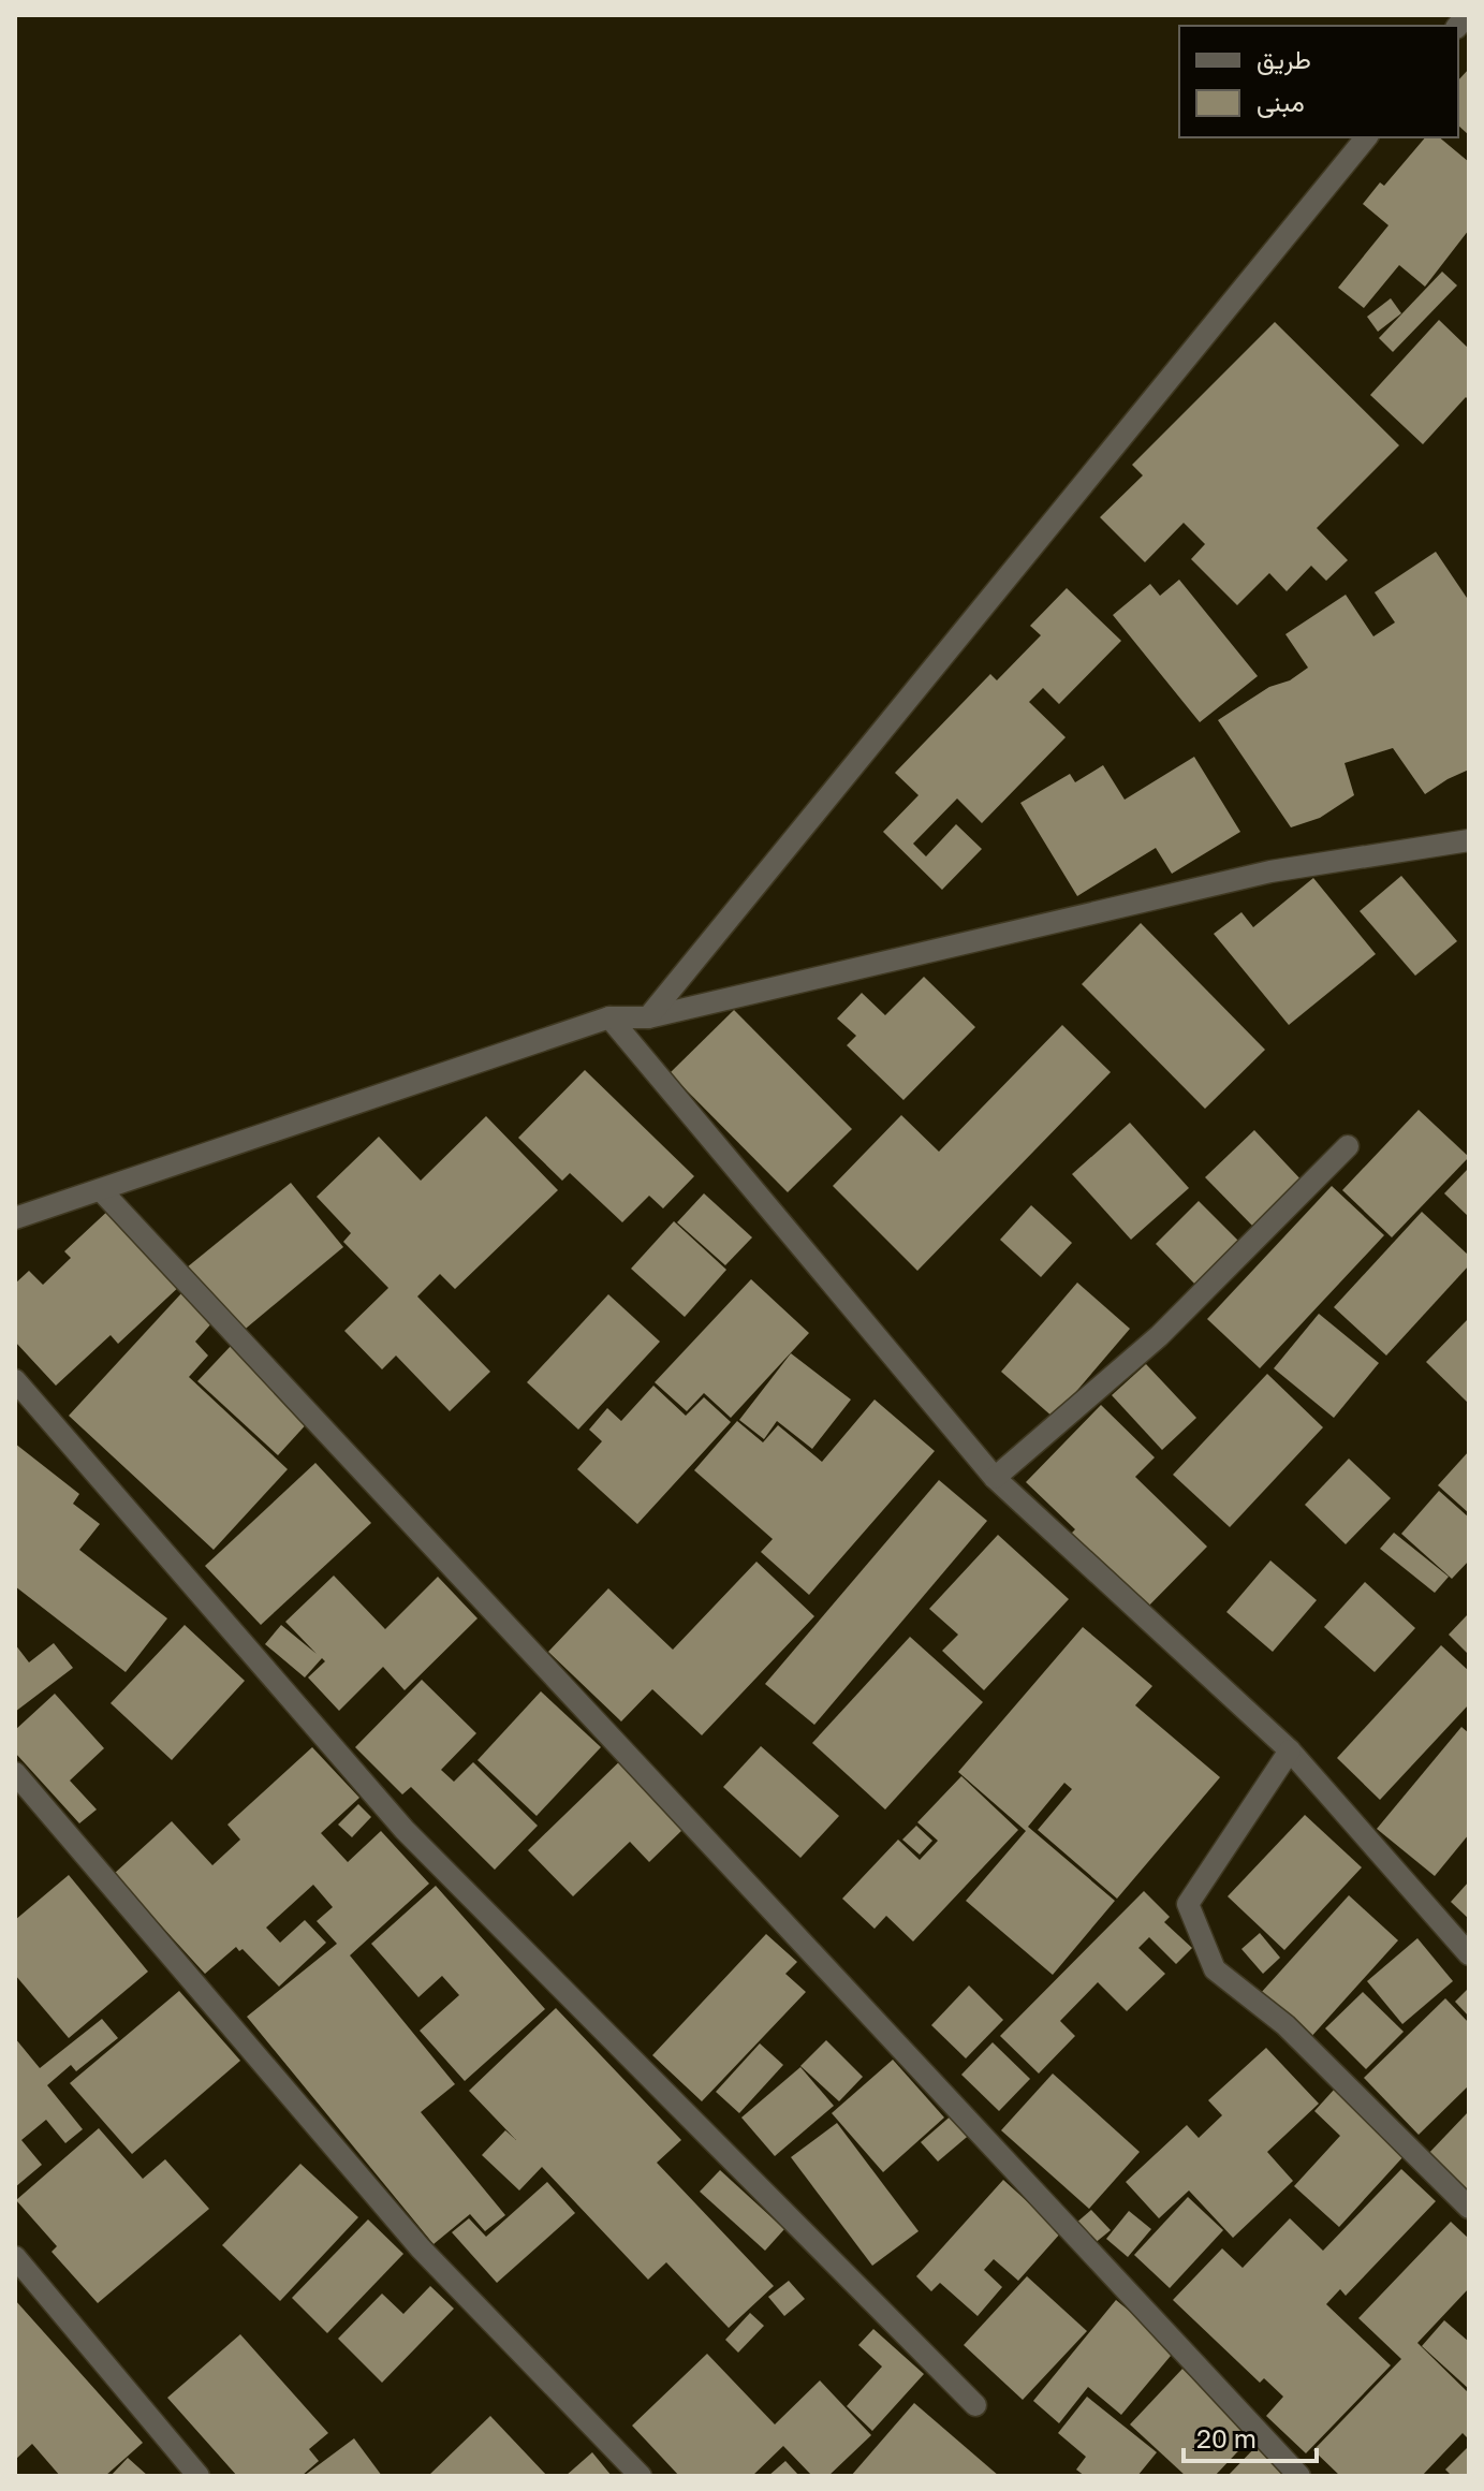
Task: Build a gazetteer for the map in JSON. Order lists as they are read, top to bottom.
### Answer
{
  "legend": ["طريق", "مبنى"],
  "scale_bar": "20 m"
}
